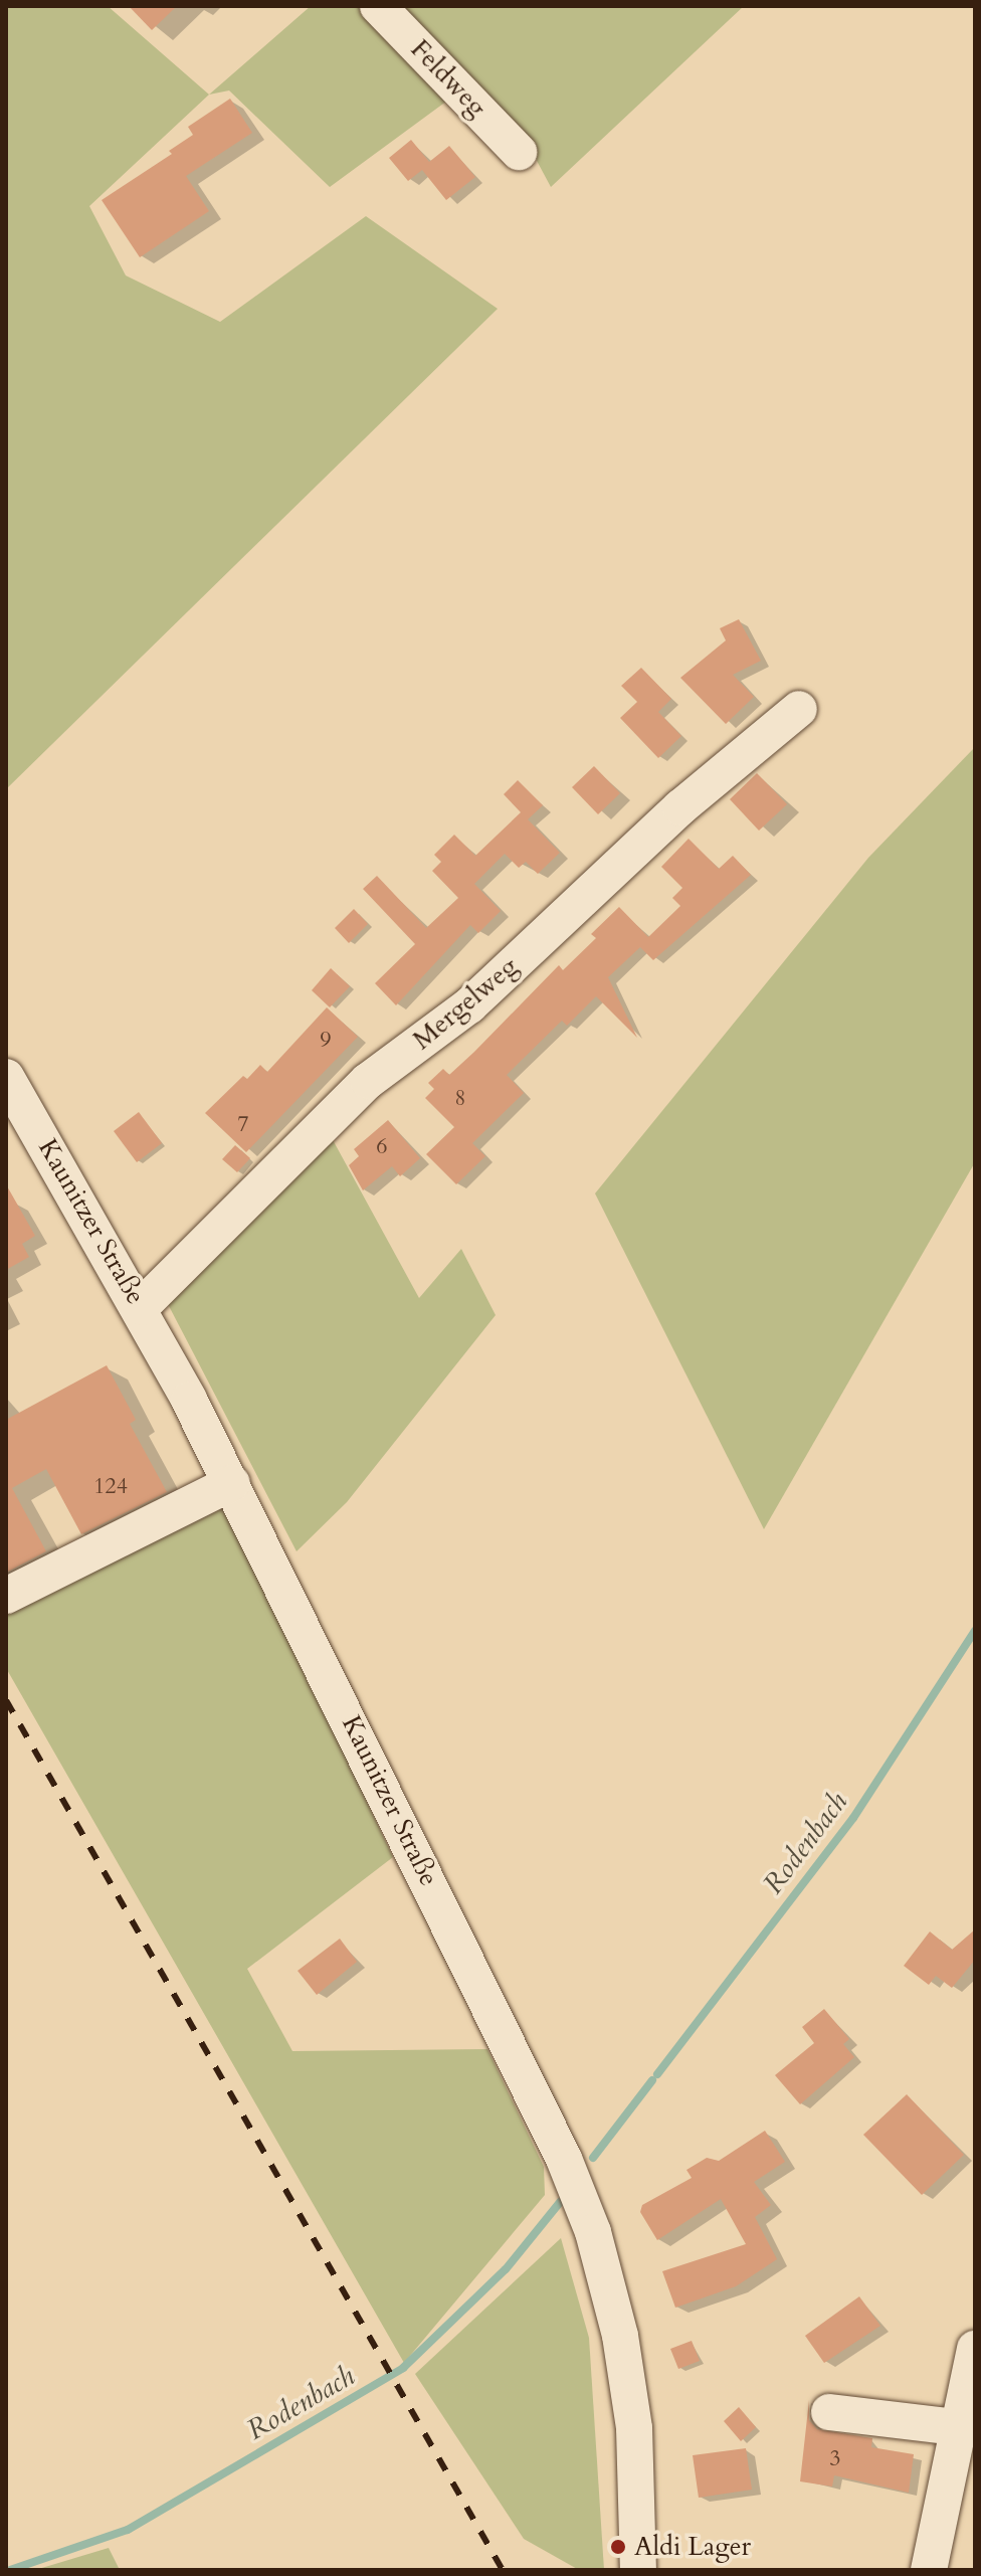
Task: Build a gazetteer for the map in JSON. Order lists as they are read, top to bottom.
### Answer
{
  "streets": {
    "street": ["Feldweg", "Mergelweg", "Kaunitzer Straße"]
  },
  "crossings": [
    ["Mergelweg", "Kaunitzer Straße"]
  ],
  "water": ["Rodenbach"],
  "places": ["Aldi Lager"],
  "house_numbers": [
    "9",
    "8",
    "7",
    "6",
    "124",
    "3"
  ]
}
